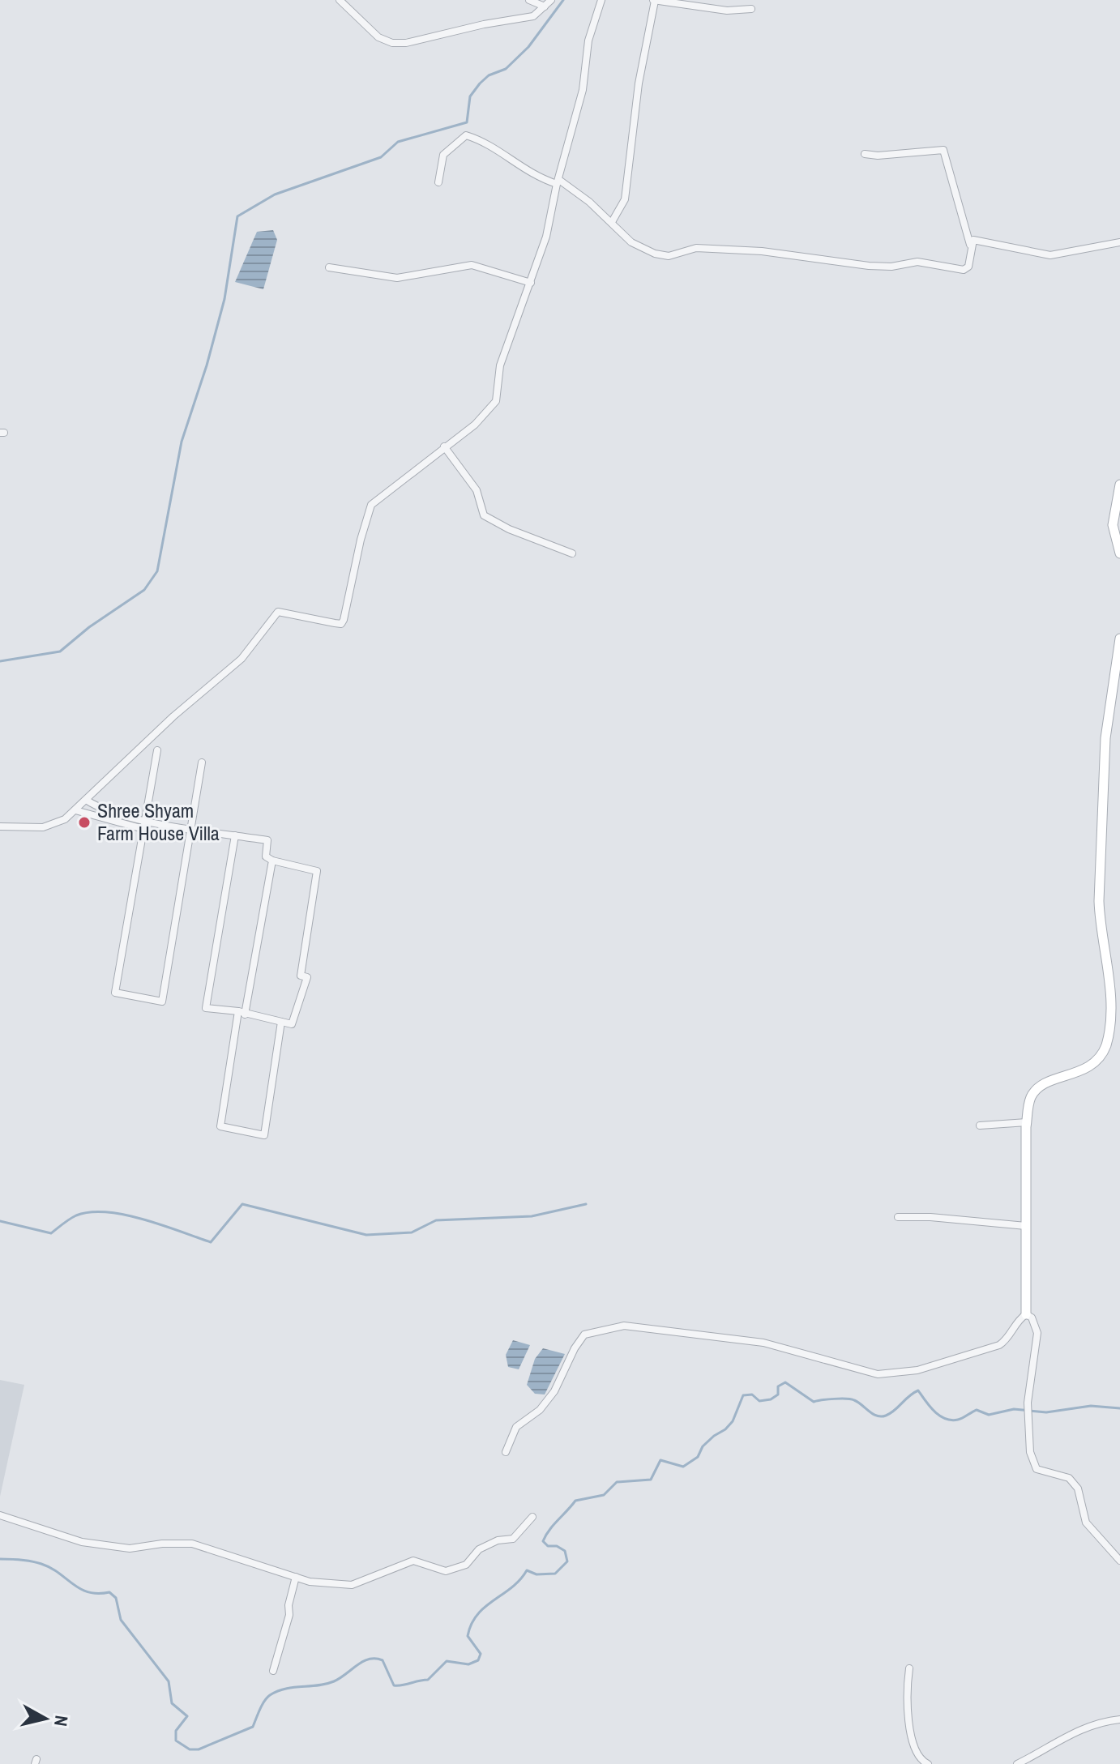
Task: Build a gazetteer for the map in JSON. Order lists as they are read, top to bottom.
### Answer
{
  "places": ["Shree Shyam Farm House Villa"],
  "north": "right"
}
